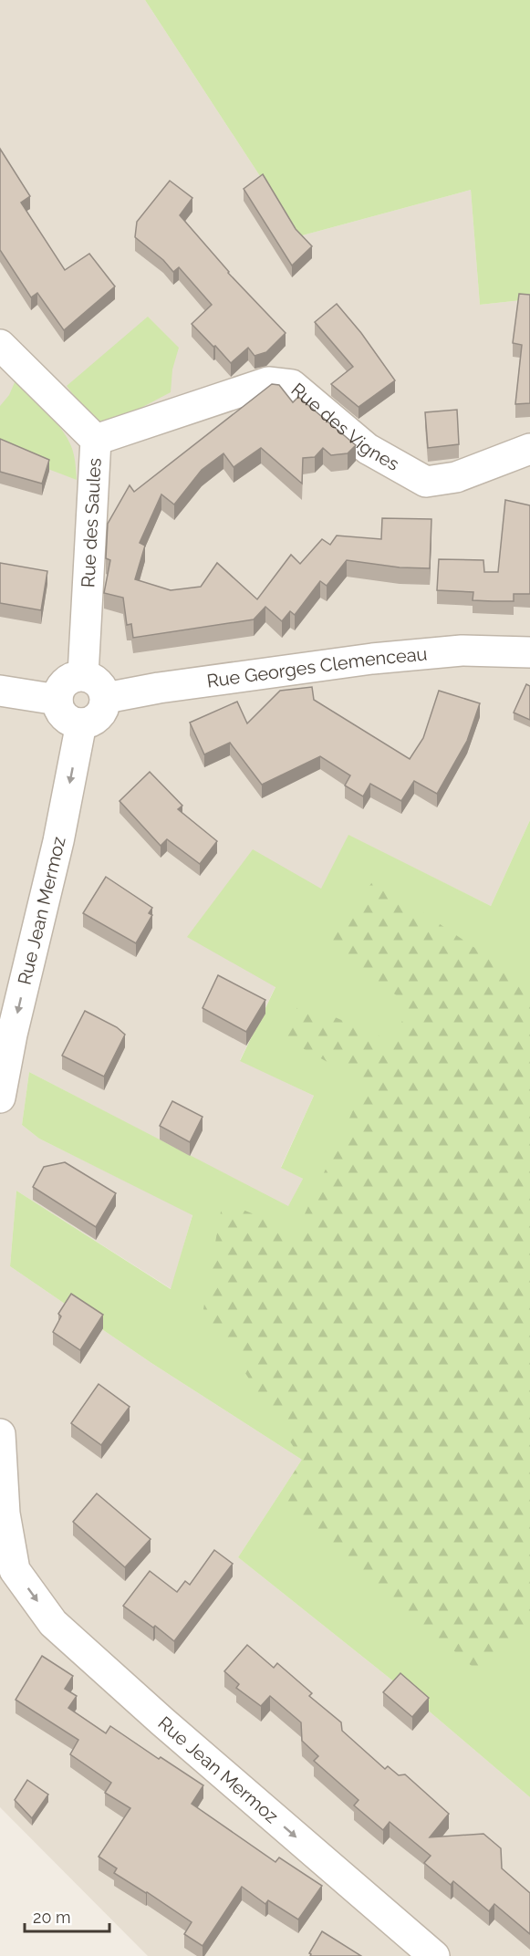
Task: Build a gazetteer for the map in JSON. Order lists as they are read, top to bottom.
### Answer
{
  "streets": {
    "street": [
      "Rue des Vignes",
      "Rue des Saules",
      "Rue Georges Clemenceau",
      "Rue Jean Mermoz"
    ]
  },
  "crossings": [
    ["Rue des Vignes", "Rue des Saules"],
    ["Rue des Saules", "Rue Georges Clemenceau"],
    ["Rue des Saules", "Rue Jean Mermoz"],
    ["Rue Georges Clemenceau", "Rue Jean Mermoz"]
  ],
  "one_way": ["Rue Jean Mermoz"],
  "scale_bar": "20 m"
}
